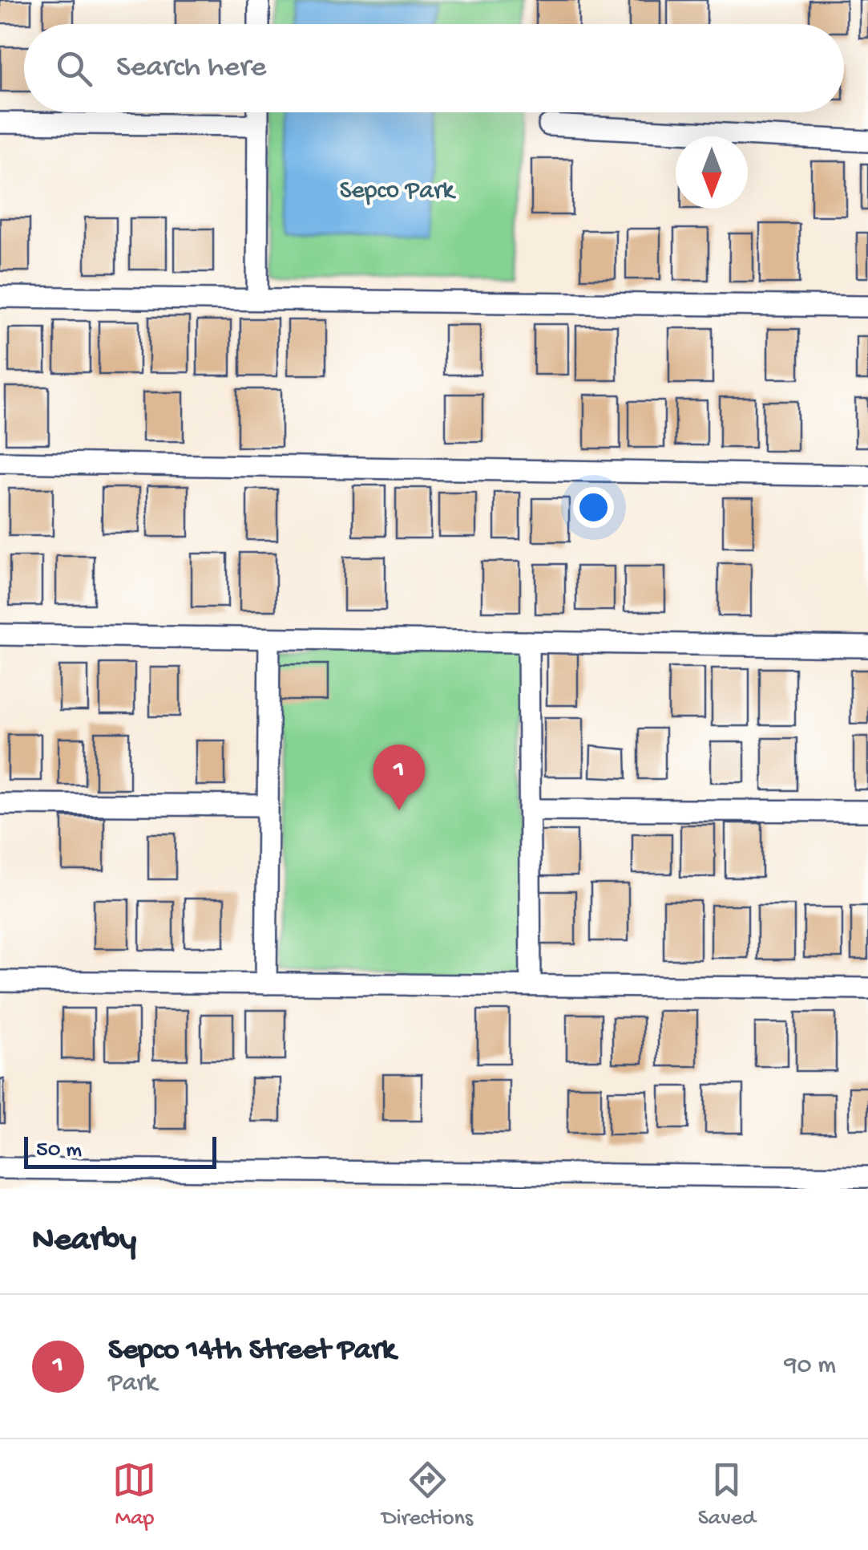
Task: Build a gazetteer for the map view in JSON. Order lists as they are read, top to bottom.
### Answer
{
  "parks": ["Sepco Park"],
  "scale_bar": "50 m",
  "north": "bottom",
  "page": {
    "search": "Search here",
    "pins": "1",
    "scale": "50 m",
    "heading": "Nearby",
    "list": [
      {
        "mark": "1",
        "name": "Sepco 14th Street Park",
        "note": "Park",
        "value": "90 m"
      }
    ],
    "nav": ["Map", "Directions", "Saved"]
  }
}
